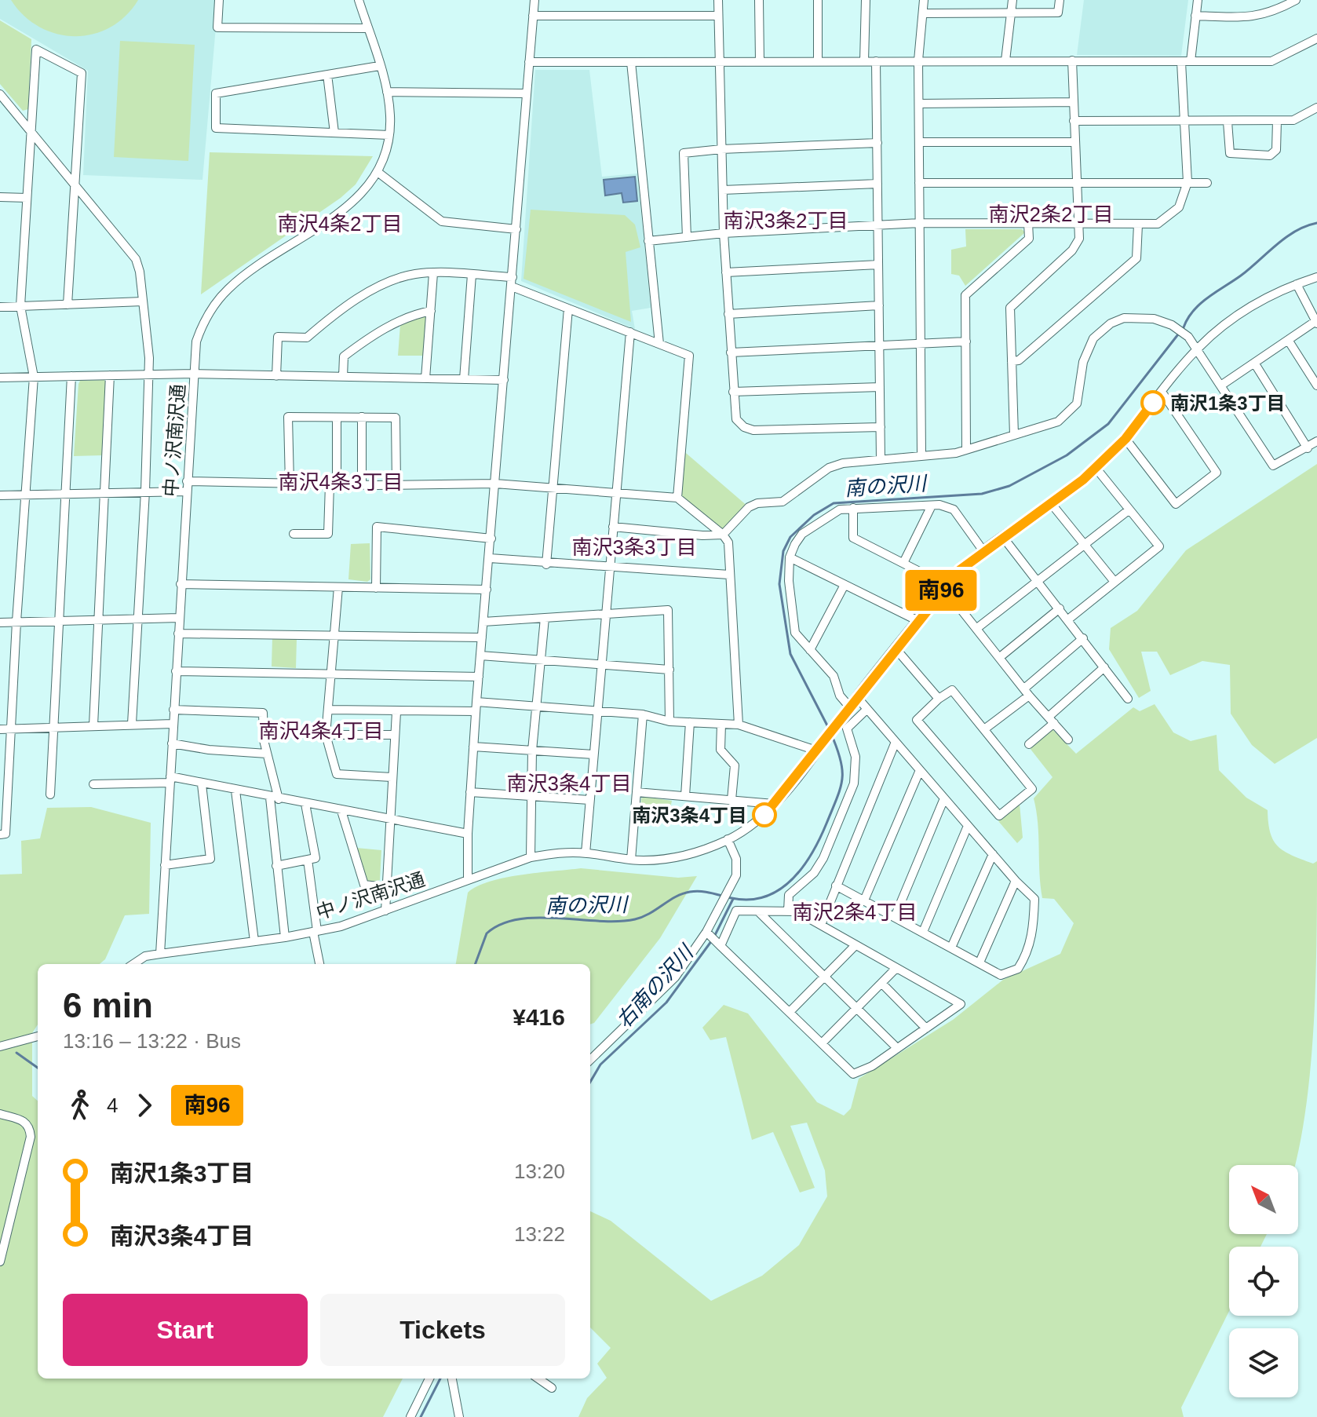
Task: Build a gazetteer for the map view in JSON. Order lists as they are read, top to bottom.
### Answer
{
  "streets": {
    "street": ["中ノ沢南沢通"]
  },
  "districts": [
    "南沢2条2丁目",
    "南沢3条2丁目",
    "南沢4条2丁目",
    "南沢4条3丁目",
    "南沢3条3丁目",
    "南沢4条4丁目",
    "南沢3条4丁目",
    "南沢2条4丁目"
  ],
  "water": ["南の沢川", "右南の沢川"],
  "places": ["南沢1条3丁目", "南沢3条4丁目"],
  "lines": ["bus line 南96"],
  "north": "top left",
  "page": {
    "on_map": "南96",
    "heading": ["6 min", "13:16 – 13:22 · Bus", "¥416"],
    "legs": ["4", "南96"],
    "list": [
      {
        "name": "南沢1条3丁目",
        "value": "13:20"
      },
      {
        "name": "南沢3条4丁目",
        "value": "13:22"
      }
    ],
    "buttons": ["Start", "Tickets"]
  }
}
